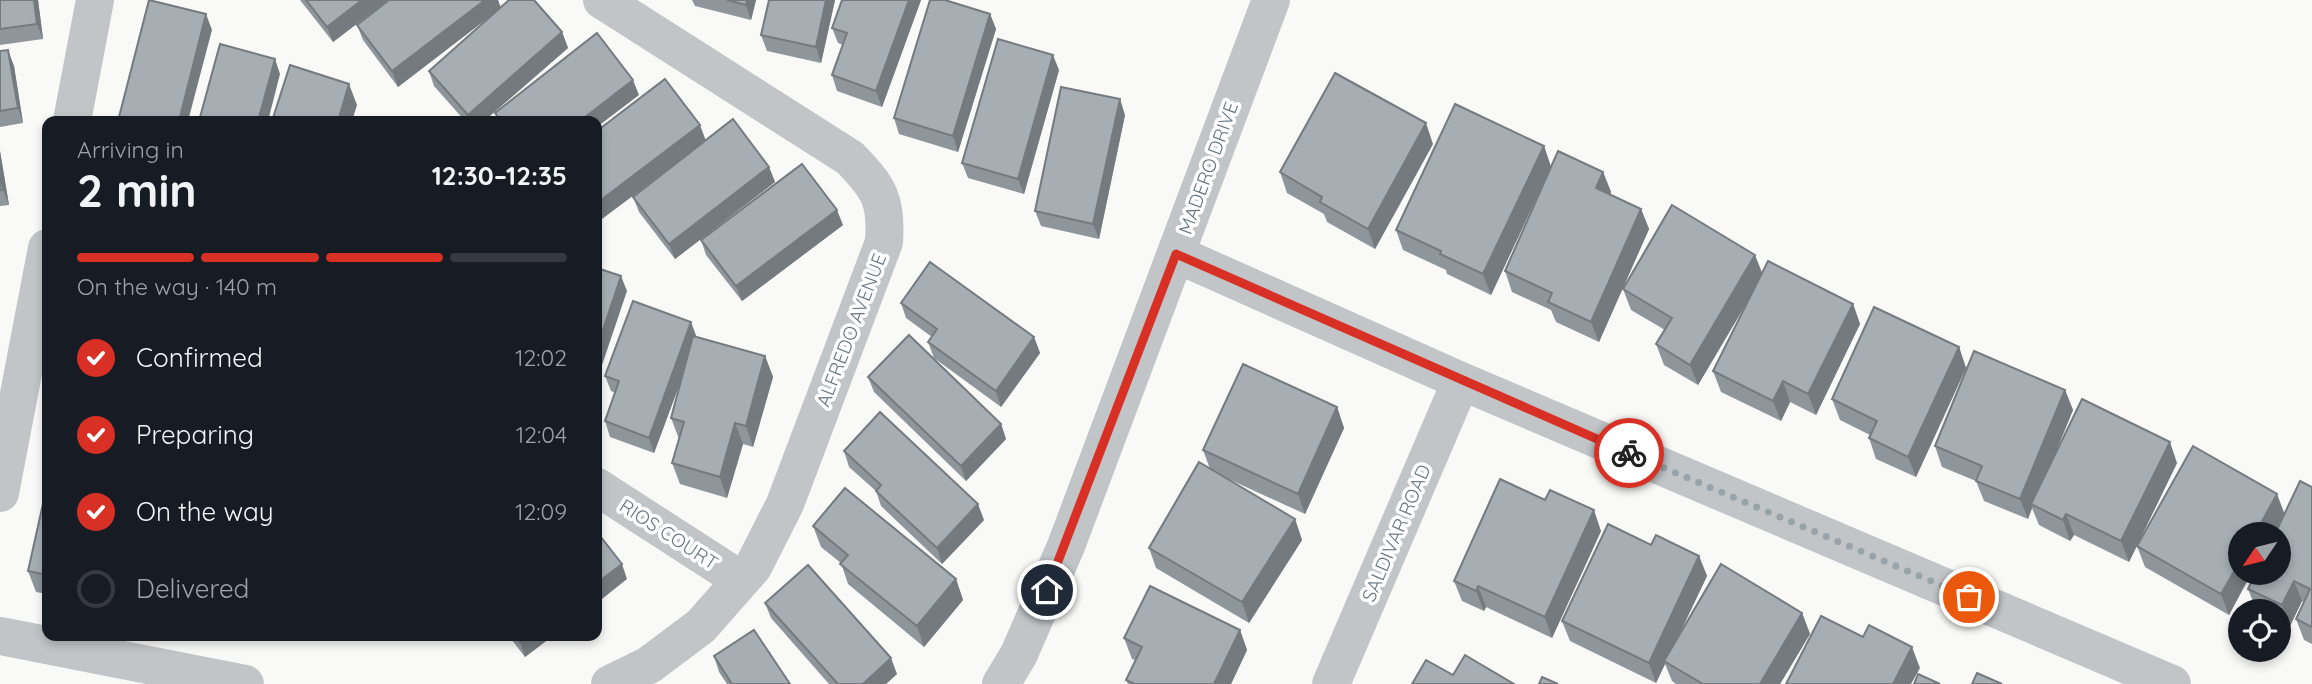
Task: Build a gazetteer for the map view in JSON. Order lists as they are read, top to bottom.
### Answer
{
  "streets": {
    "street": [
      "MADERO DRIVE",
      "ALFREDO AVENUE",
      "SALDIVAR ROAD",
      "RIOS COURT"
    ]
  },
  "crossings": [
    ["ALFREDO AVENUE", "RIOS COURT"]
  ],
  "north": "bottom left",
  "page": {
    "heading": ["2 min", "Arriving in", "12:30–12:35"],
    "bar": "On the way · 140 m",
    "list": [
      ["Confirmed", "12:02"],
      ["Preparing", "12:04"],
      ["On the way", "12:09"],
      "Delivered"
    ]
  }
}
